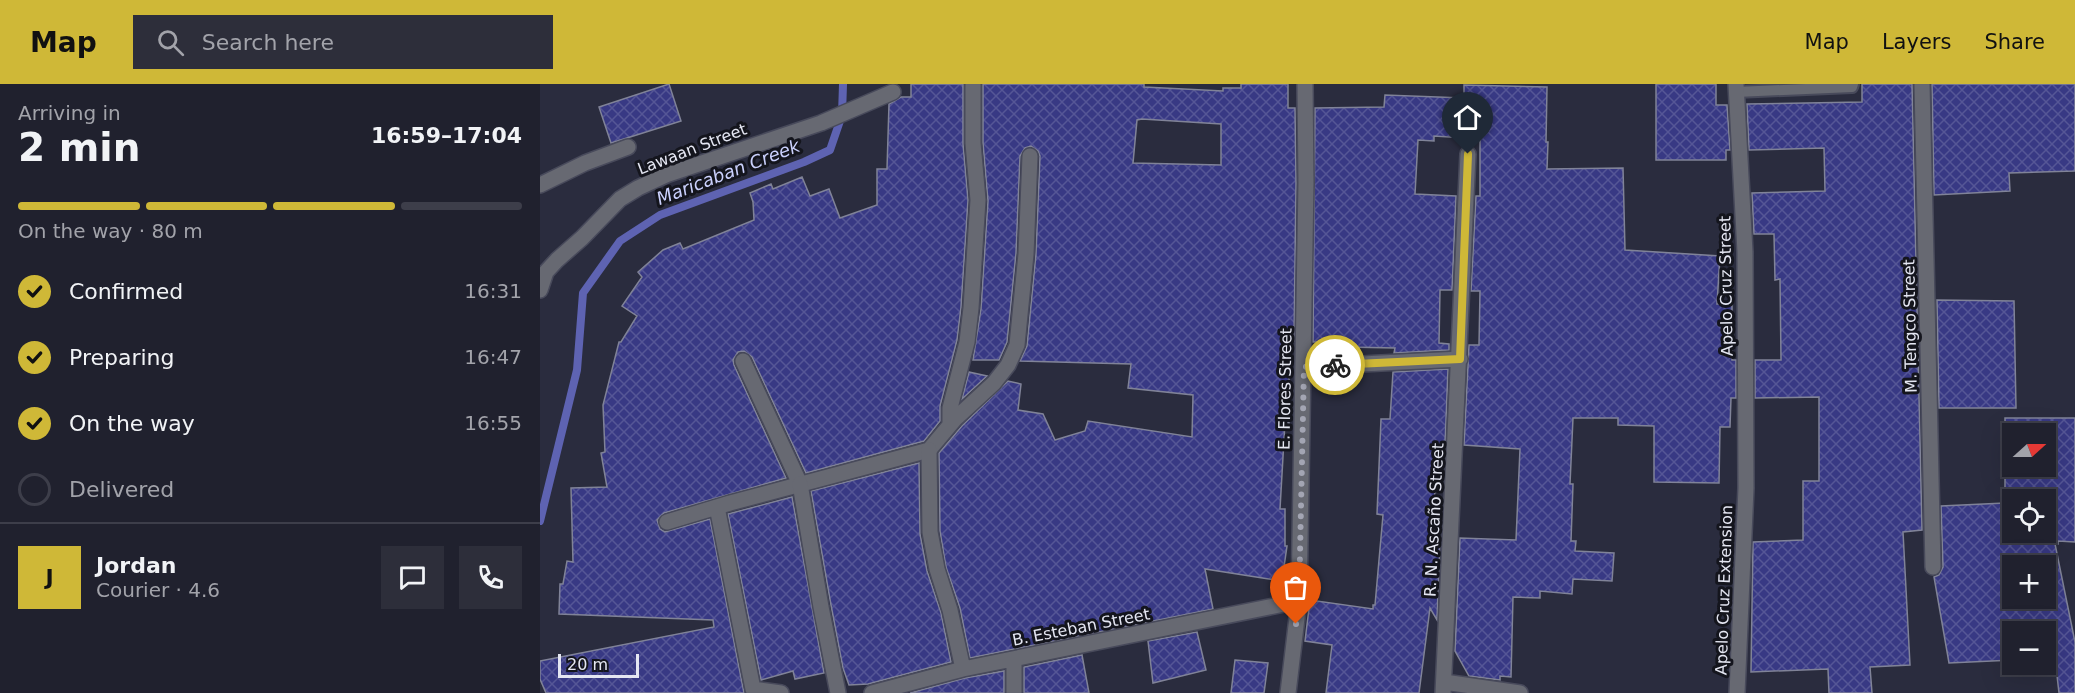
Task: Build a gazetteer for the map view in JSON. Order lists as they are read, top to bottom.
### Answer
{
  "streets": {
    "street": [
      "Lawaan Street",
      "Apelo Cruz Street",
      "M. Tengco Street",
      "E. Flores Street",
      "R. N. Ascaño Street",
      "Apelo Cruz Extension",
      "B. Esteban Street"
    ]
  },
  "crossings": [
    ["Apelo Cruz Street", "Apelo Cruz Extension"],
    ["E. Flores Street", "B. Esteban Street"]
  ],
  "water": ["Maricaban Creek"],
  "scale_bar": "20 m",
  "north": "right",
  "page": {
    "header": "Map",
    "search": "Search here",
    "nav": ["Map", "Layers", "Share"],
    "heading": ["2 min", "Arriving in", "16:59–17:04"],
    "panel": ["Jordan", "Courier · 4.6"],
    "bar": "On the way · 80 m",
    "list": [
      ["Confirmed", "16:31"],
      ["Preparing", "16:47"],
      ["On the way", "16:55"],
      "Delivered"
    ],
    "map_buttons": ["+", "−"],
    "round": "J",
    "scale": "20 m"
  }
}
